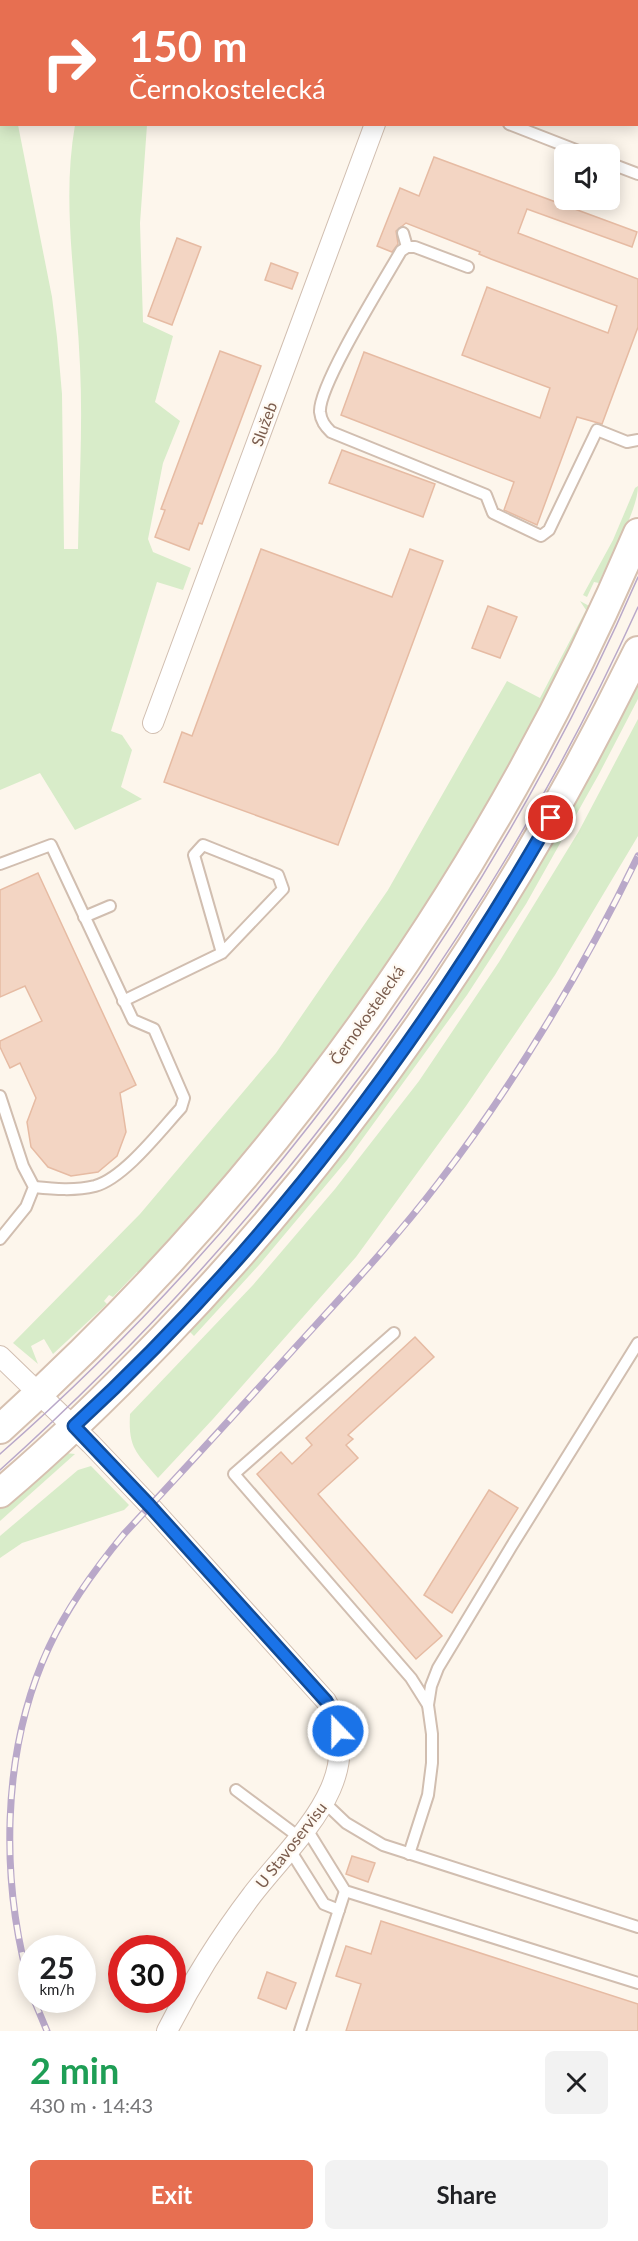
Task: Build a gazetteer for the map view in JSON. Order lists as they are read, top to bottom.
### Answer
{
  "streets": {
    "main road": ["Černokostelecká"],
    "street": ["Služeb", "U Stavoservisu"]
  },
  "crossings": [
    ["Černokostelecká", "U Stavoservisu"]
  ],
  "page": {
    "turn": ["150 m", "Černokostelecká"],
    "speed": "25 km/h",
    "limit": "30",
    "heading": ["2 min", "430 m · 14:43"],
    "buttons": ["Exit", "Share"]
  }
}
